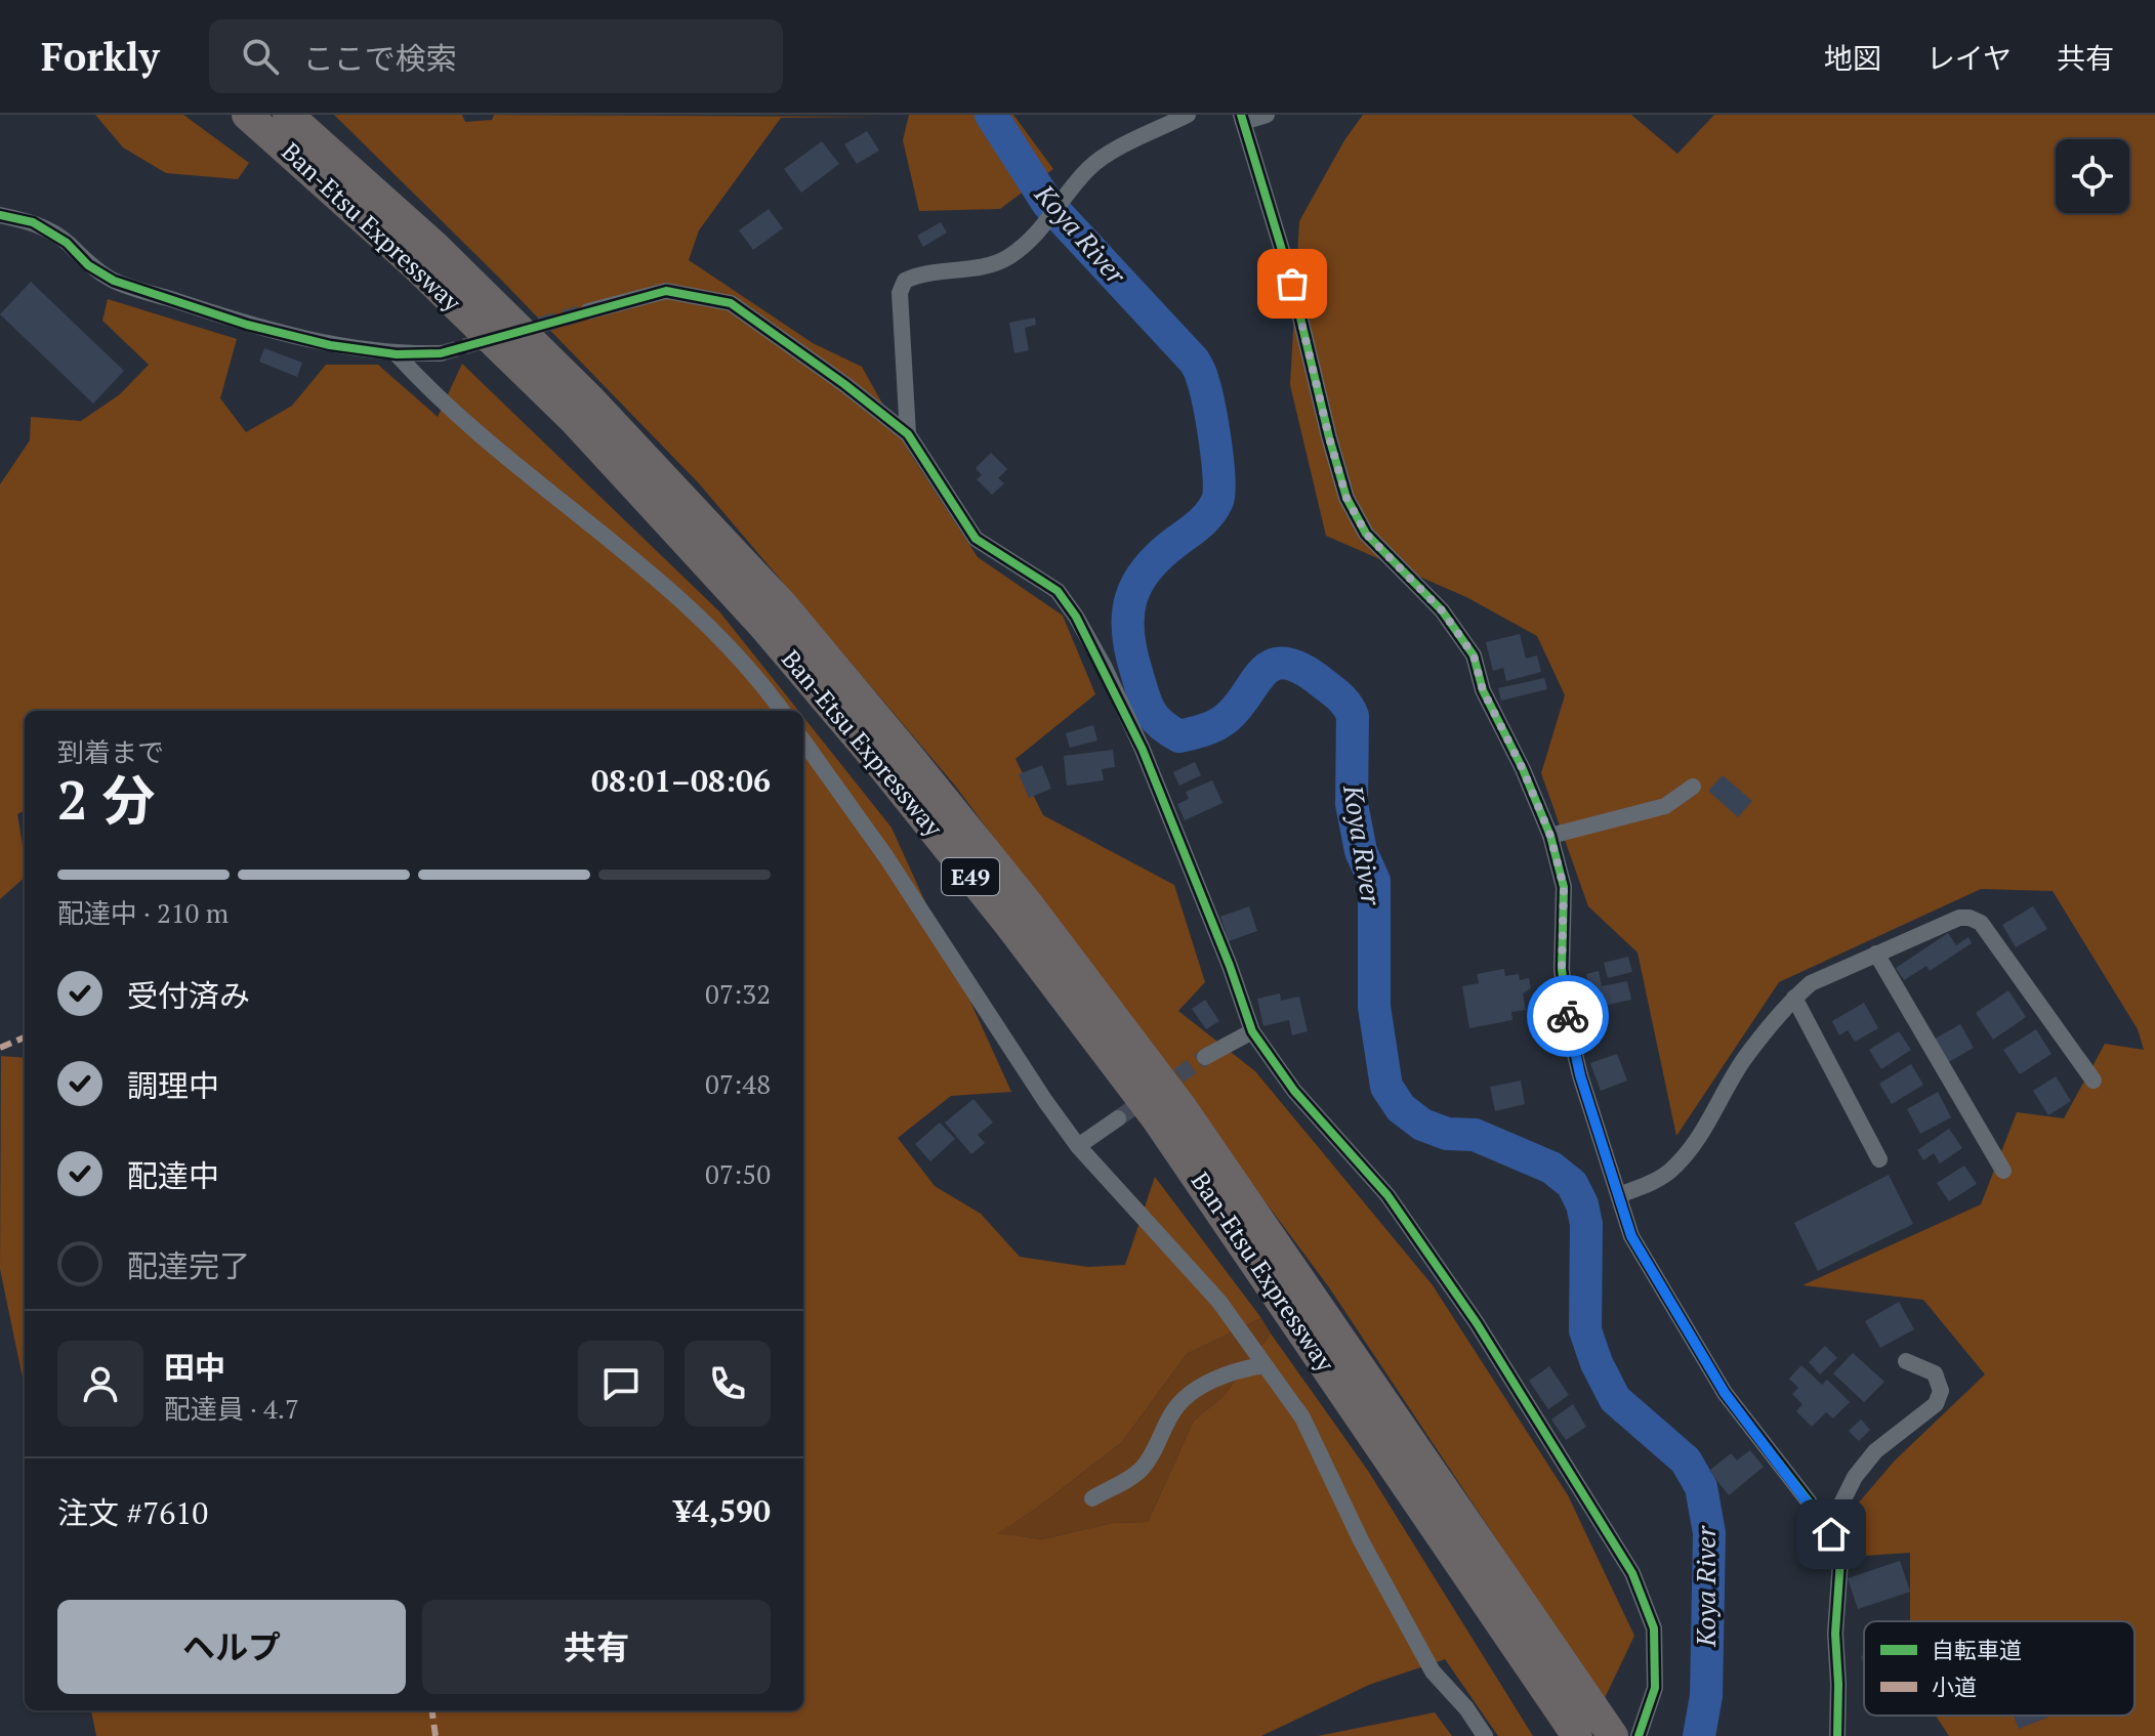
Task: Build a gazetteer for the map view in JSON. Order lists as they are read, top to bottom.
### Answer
{
  "streets": {
    "highway": ["Ban-Etsu Expressway", "E49"]
  },
  "water": ["Koya River"],
  "legend": ["自転車道", "小道"],
  "page": {
    "header": "Forkly",
    "search": "ここで検索",
    "nav": ["地図", "レイヤ", "共有"],
    "heading": ["2 分", "到着まで", "08:01–08:06"],
    "panel": [
      "田中",
      "配達員 · 4.7",
      "注文 #7610",
      "¥4,590"
    ],
    "bar": "配達中 · 210 m",
    "list": [
      ["受付済み", "07:32"],
      ["調理中", "07:48"],
      ["配達中", "07:50"],
      "配達完了"
    ],
    "buttons": ["ヘルプ", "共有"]
  }
}
